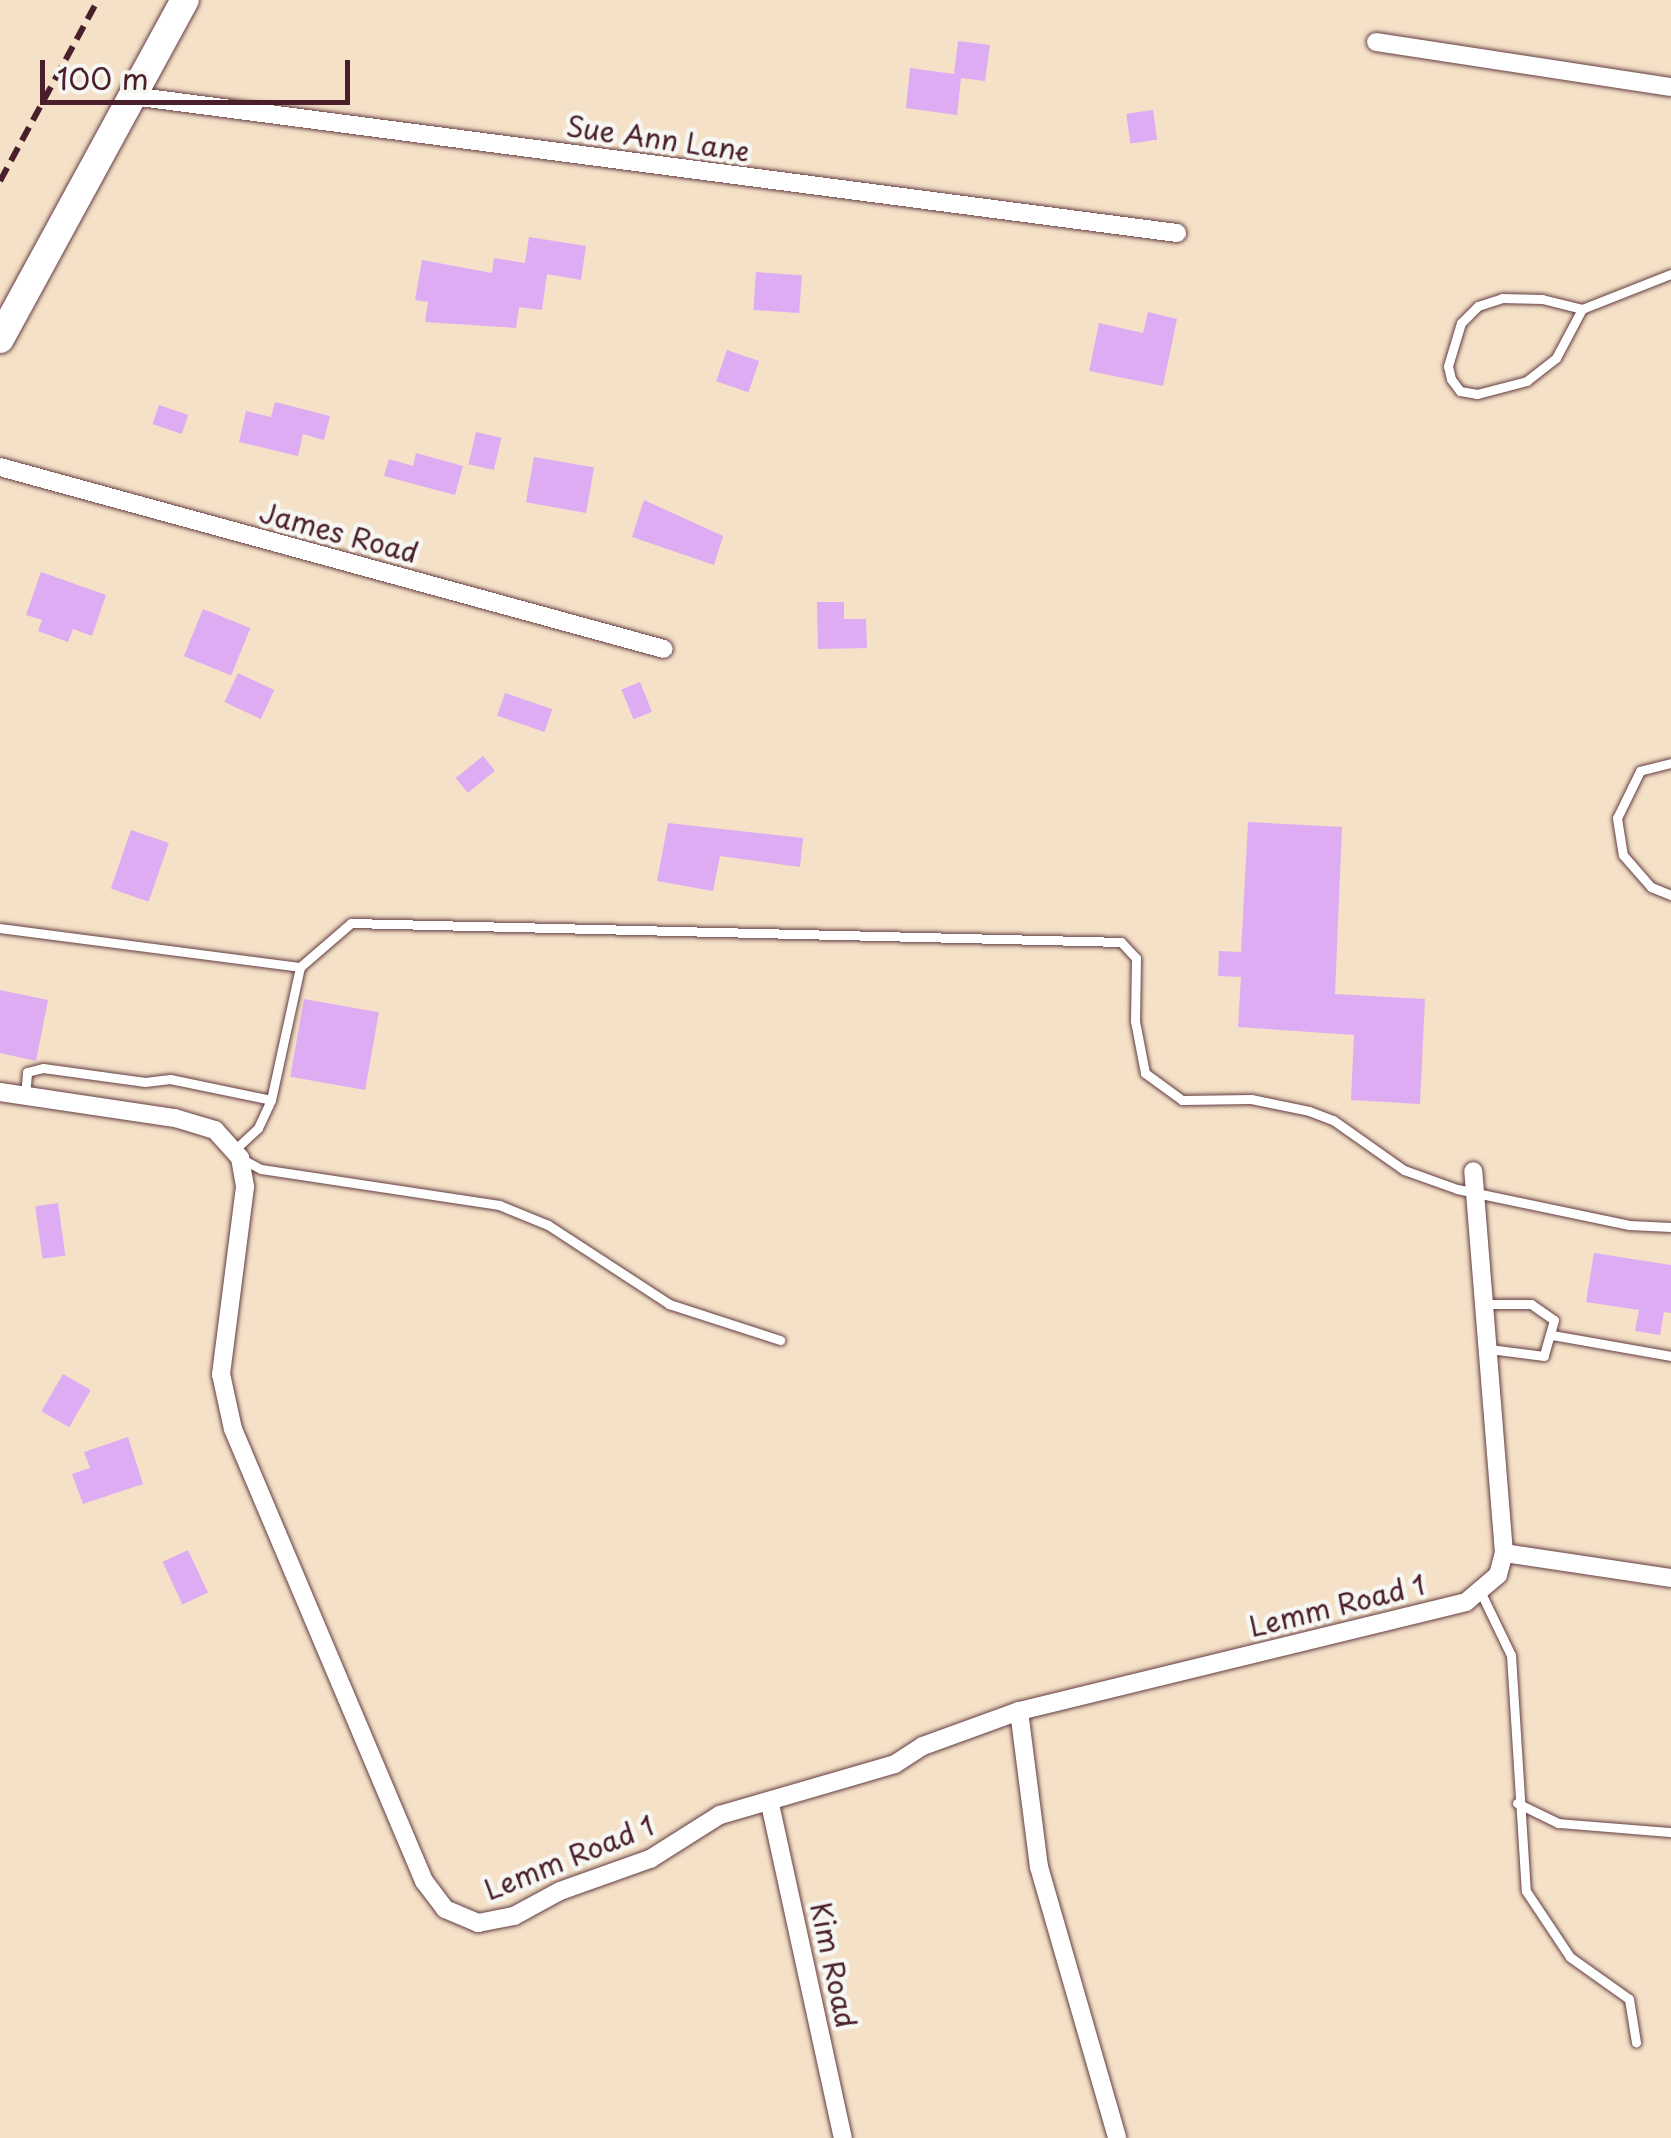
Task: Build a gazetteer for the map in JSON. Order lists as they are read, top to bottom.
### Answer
{
  "streets": {
    "street": [
      "Sue Ann Lane",
      "James Road",
      "Lemm Road 1",
      "Kim Road"
    ]
  },
  "crossings": [
    ["Lemm Road 1", "Kim Road"]
  ],
  "scale_bar": "100 m"
}
